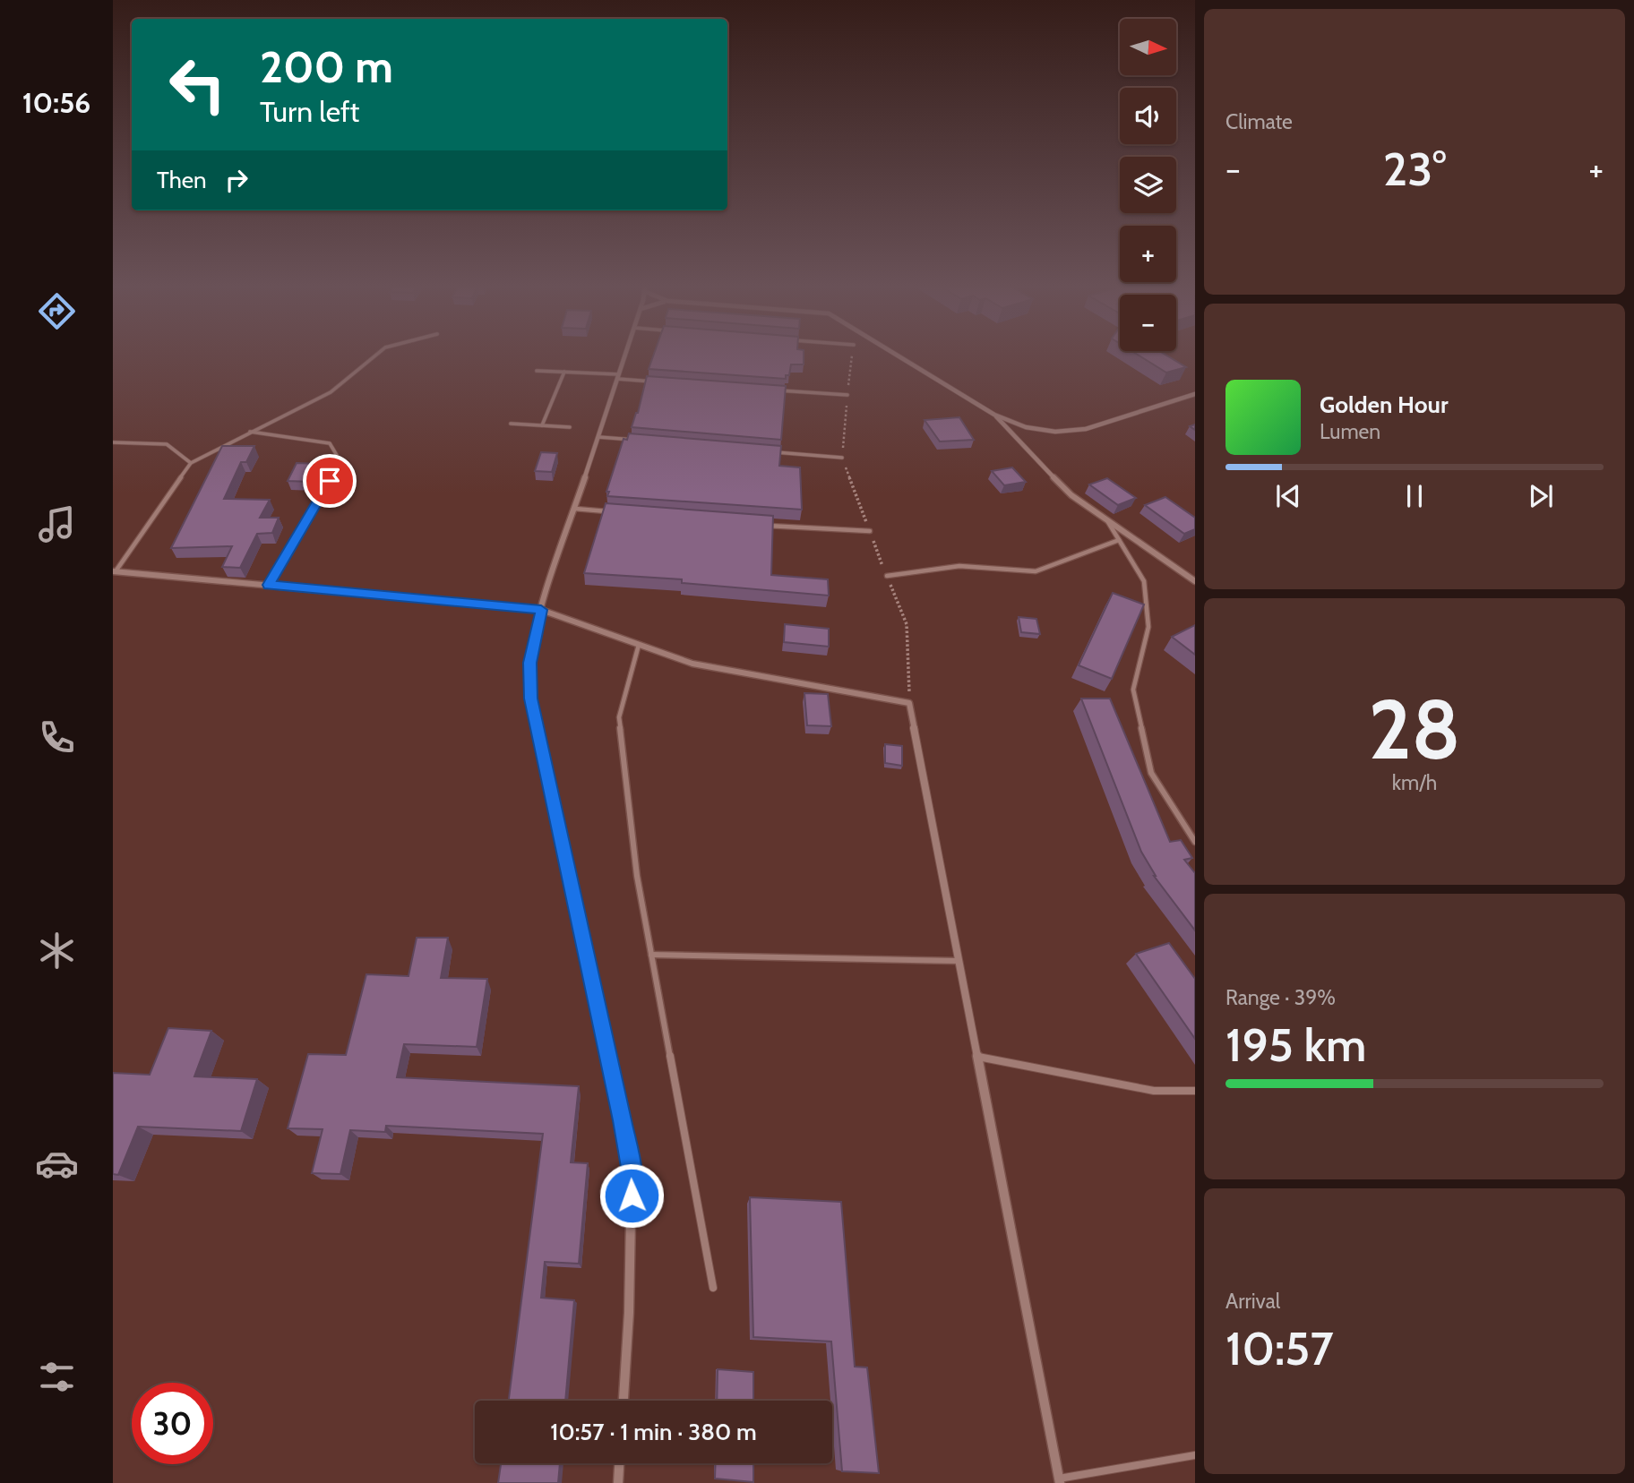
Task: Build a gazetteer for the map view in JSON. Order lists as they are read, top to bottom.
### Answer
{
  "north": "right",
  "page": {
    "tabs": "10:56",
    "tile": [
      "Climate",
      ["28", "km/h"],
      ["Range · 39%", "195 km"],
      ["Arrival", "10:57"]
    ],
    "map_buttons": ["+", "−"],
    "turn": ["200 m", "Turn left"],
    "heat": ["−", "23°", "+"],
    "then": "Then",
    "song": ["Golden Hour", "Lumen"],
    "limit": "30",
    "trip": "10:57 · 1 min · 380 m"
  }
}
